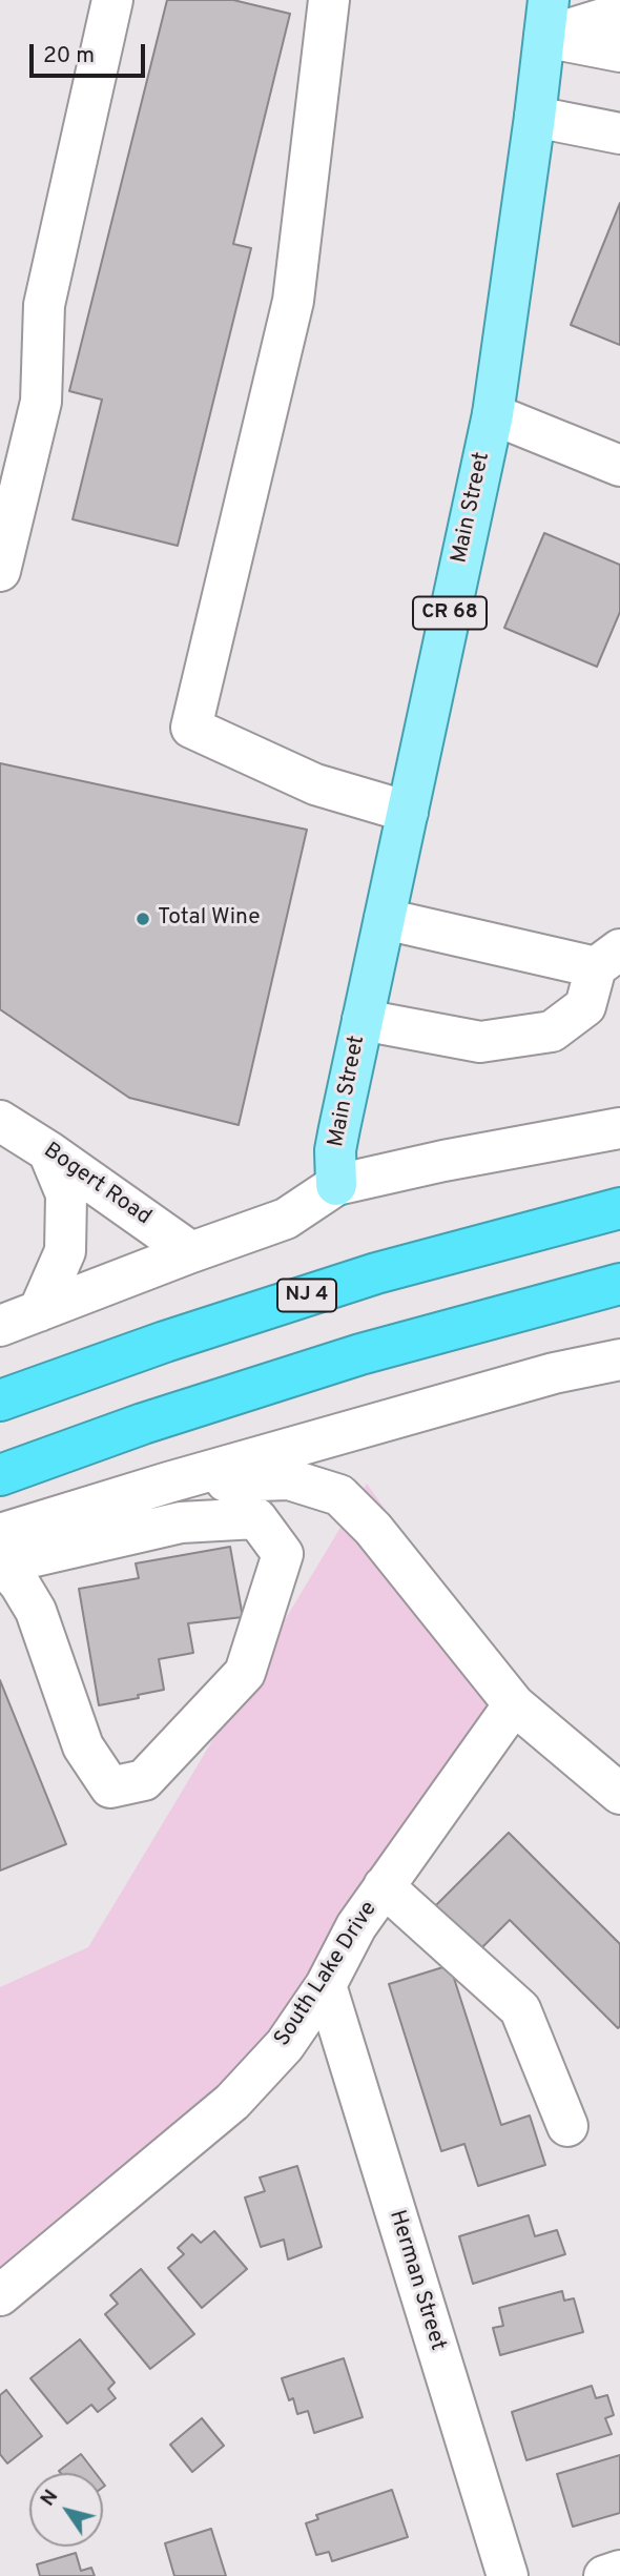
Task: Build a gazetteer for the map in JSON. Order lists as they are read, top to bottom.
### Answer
{
  "streets": {
    "highway": ["NJ 4"],
    "main road": ["Main Street", "CR 68"],
    "street": ["Bogert Road", "South Lake Drive", "Herman Street"]
  },
  "crossings": [
    ["South Lake Drive", "Herman Street"]
  ],
  "places": ["Total Wine"],
  "scale_bar": "20 m",
  "north": "top left"
}
